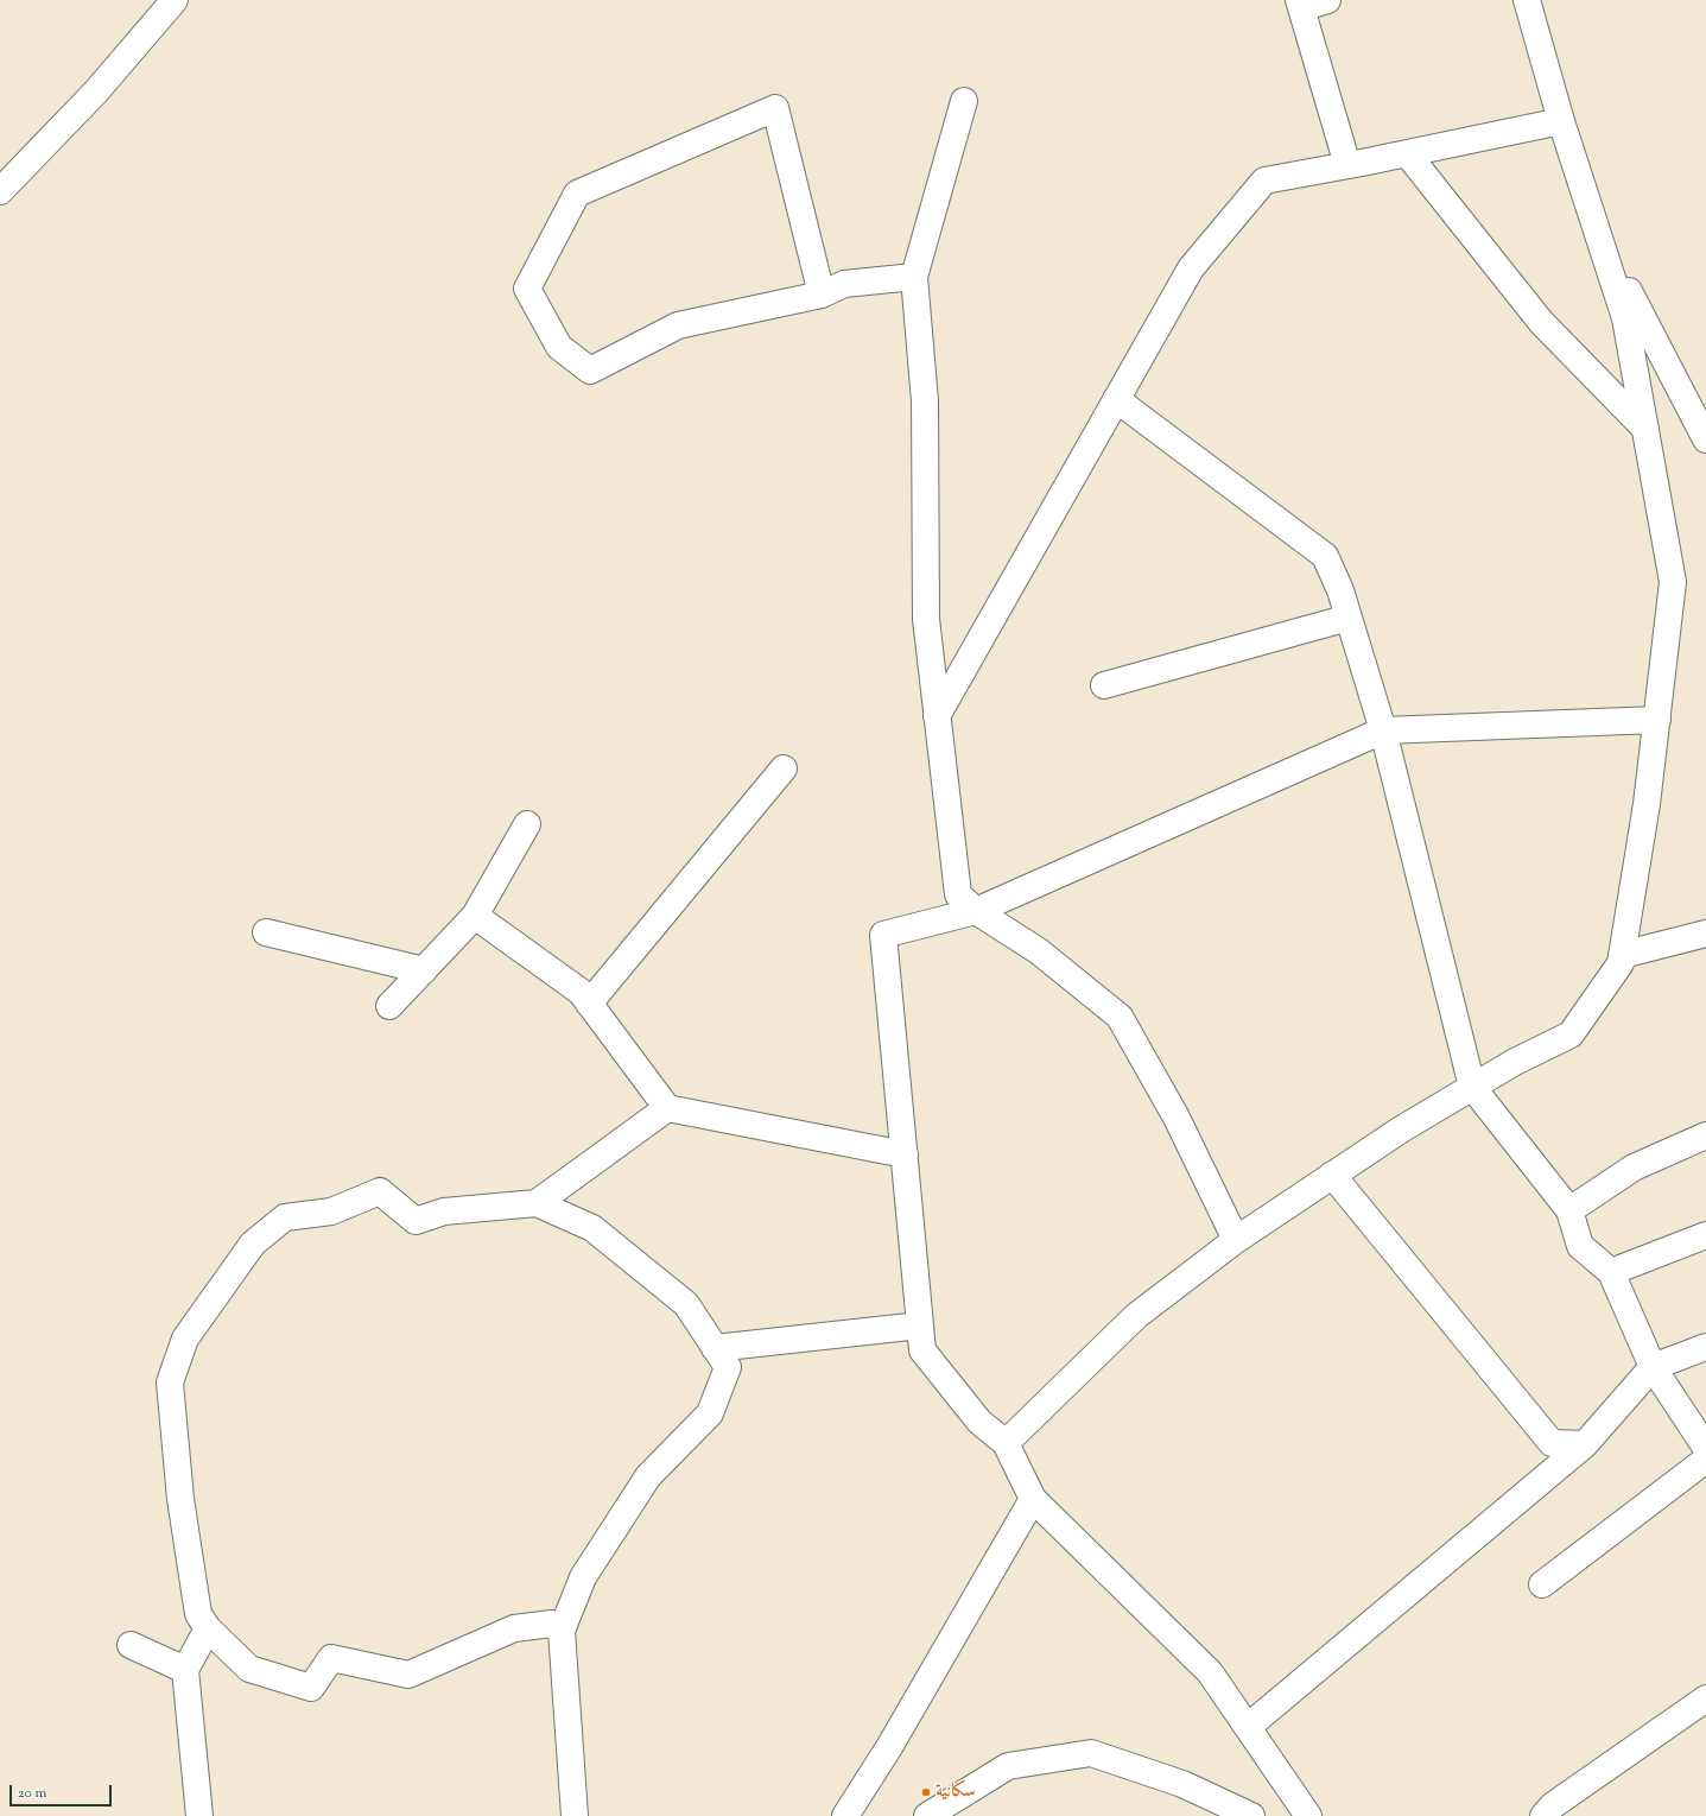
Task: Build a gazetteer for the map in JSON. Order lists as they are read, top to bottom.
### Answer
{
  "places": ["سكانية"],
  "scale_bar": "20 m"
}
